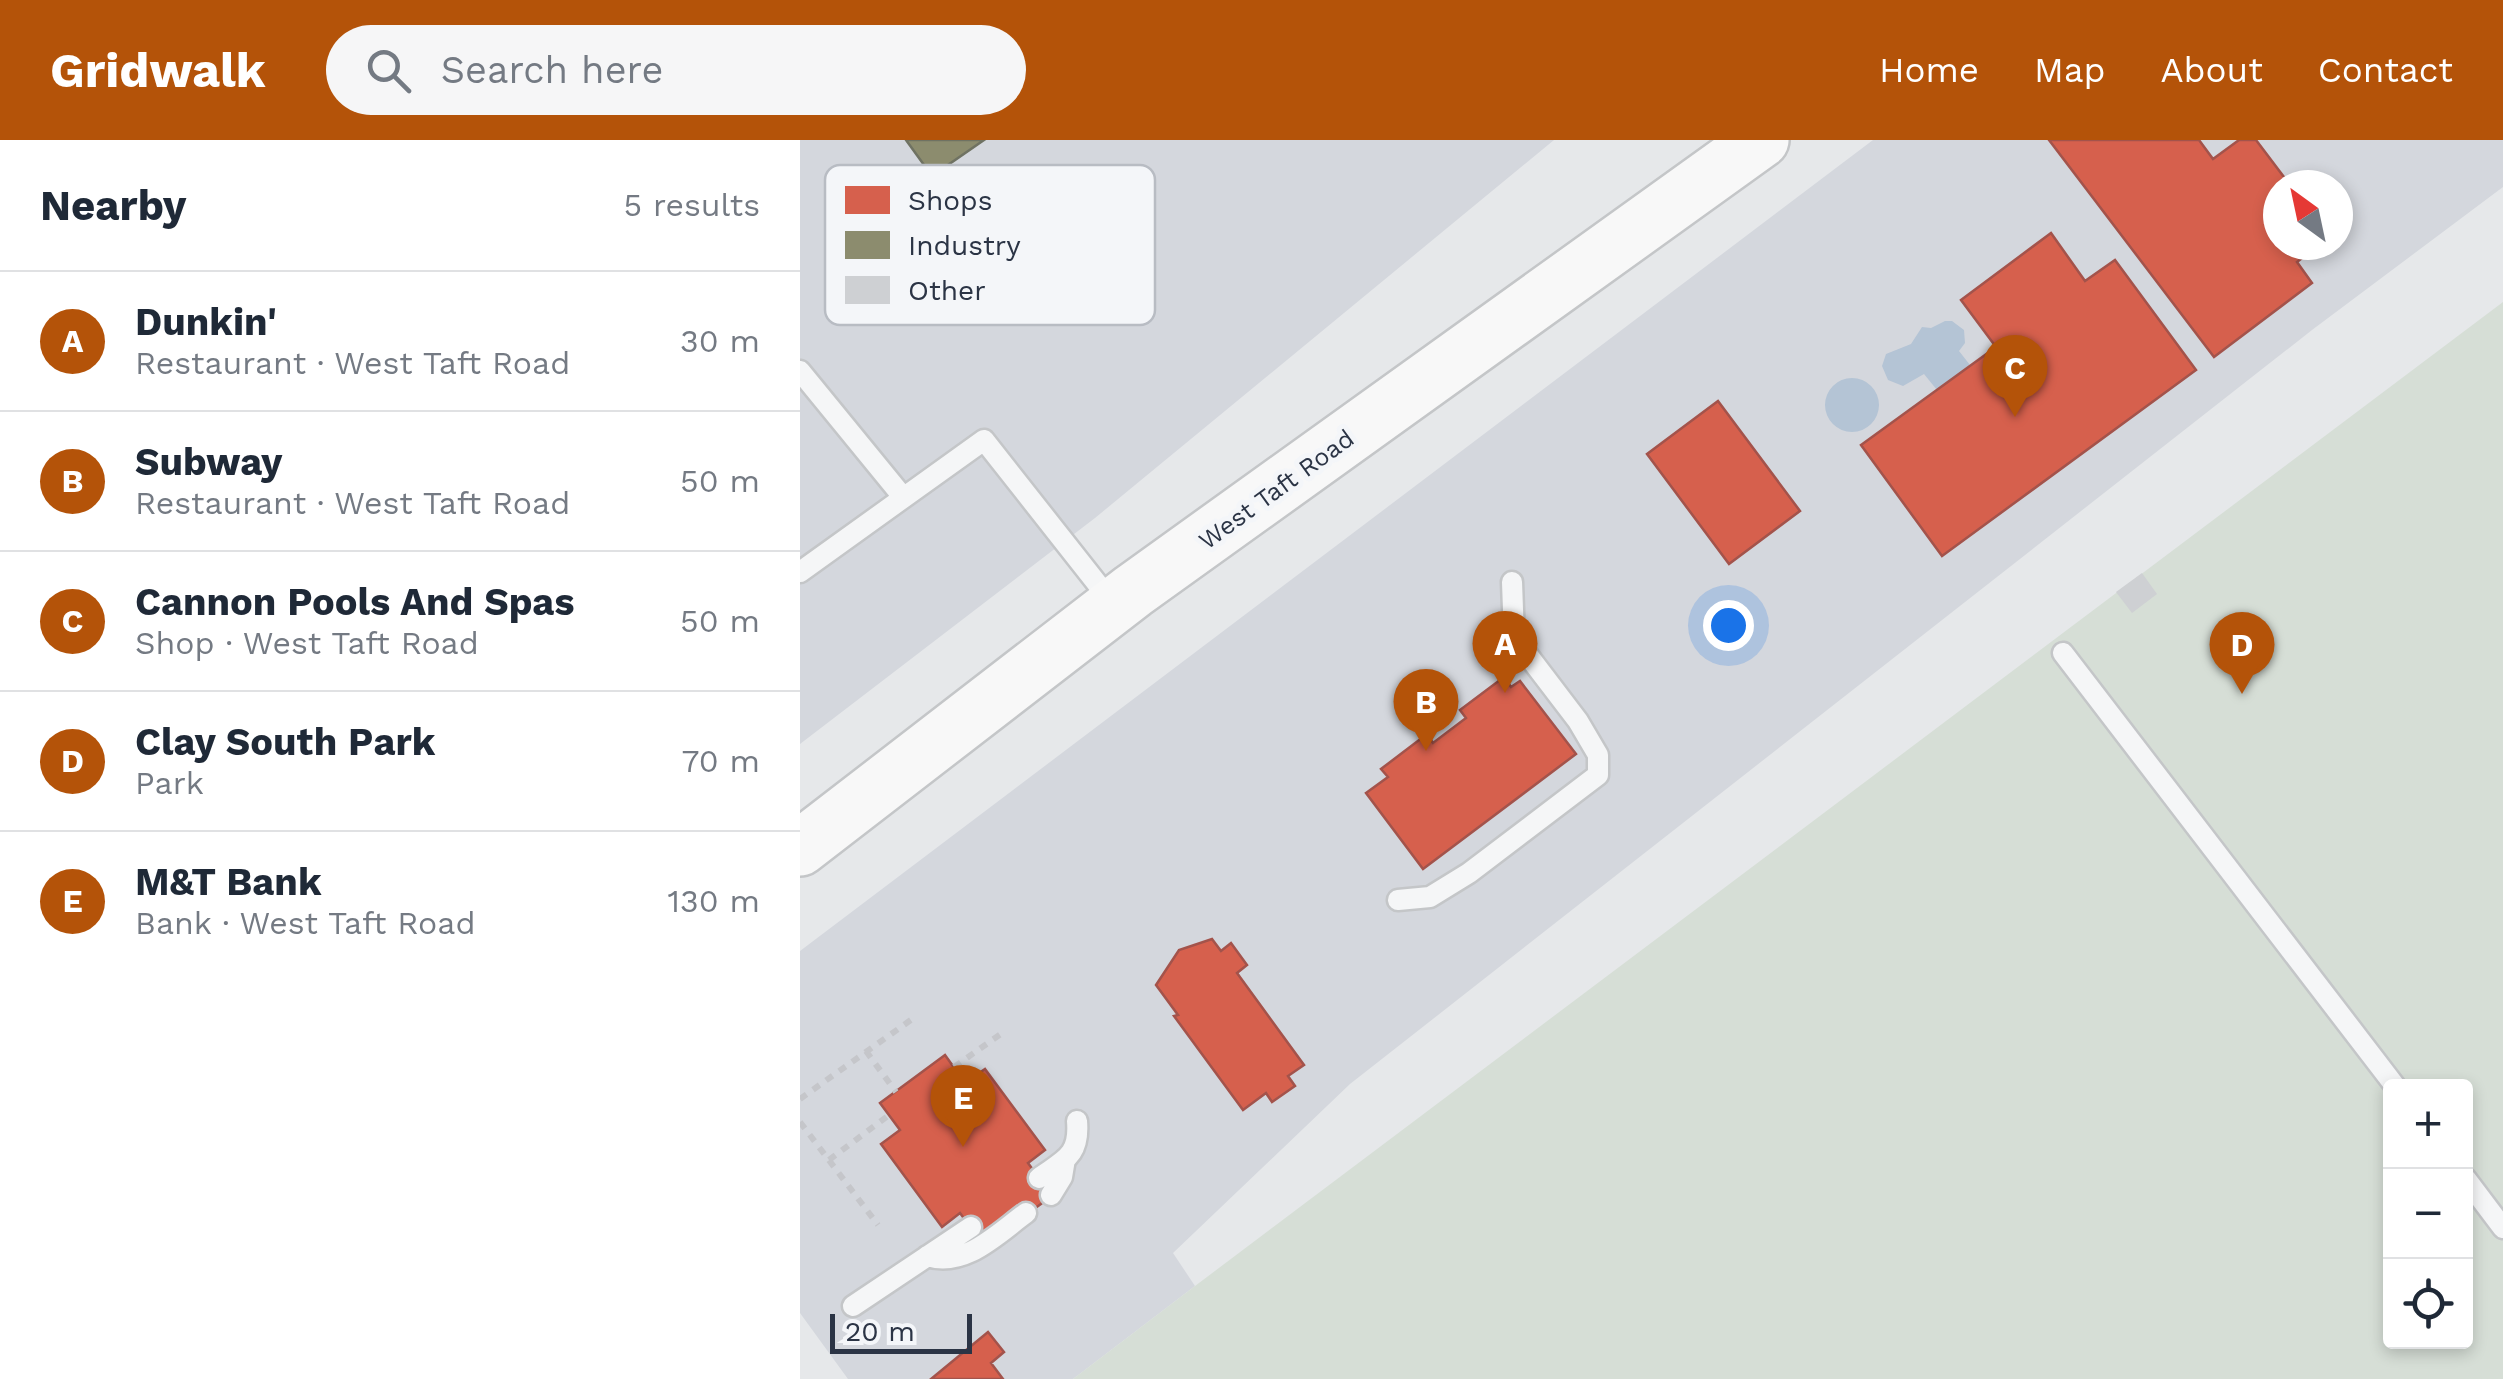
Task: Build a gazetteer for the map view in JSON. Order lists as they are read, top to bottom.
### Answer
{
  "streets": {
    "main road": ["West Taft Road"]
  },
  "legend": ["Shops", "Industry", "Other"],
  "scale_bar": "20 m",
  "north": "top left",
  "page": {
    "header": "Gridwalk",
    "search": "Search here",
    "nav": [
      "Home",
      "Map",
      "About",
      "Contact"
    ],
    "heading": ["Nearby", "5 results"],
    "list": [
      {
        "mark": "A",
        "name": "Dunkin'",
        "note": "Restaurant · West Taft Road",
        "value": "30 m"
      },
      {
        "mark": "B",
        "name": "Subway",
        "note": "Restaurant · West Taft Road",
        "value": "50 m"
      },
      {
        "mark": "C",
        "name": "Cannon Pools And Spas",
        "note": "Shop · West Taft Road",
        "value": "50 m"
      },
      {
        "mark": "D",
        "name": "Clay South Park",
        "note": "Park",
        "value": "70 m"
      },
      {
        "mark": "E",
        "name": "M&T Bank",
        "note": "Bank · West Taft Road",
        "value": "130 m"
      }
    ],
    "pins": [
      "C",
      "A",
      "D",
      "B",
      "E"
    ],
    "map_buttons": ["+", "−"],
    "scale": "20 m"
  }
}
